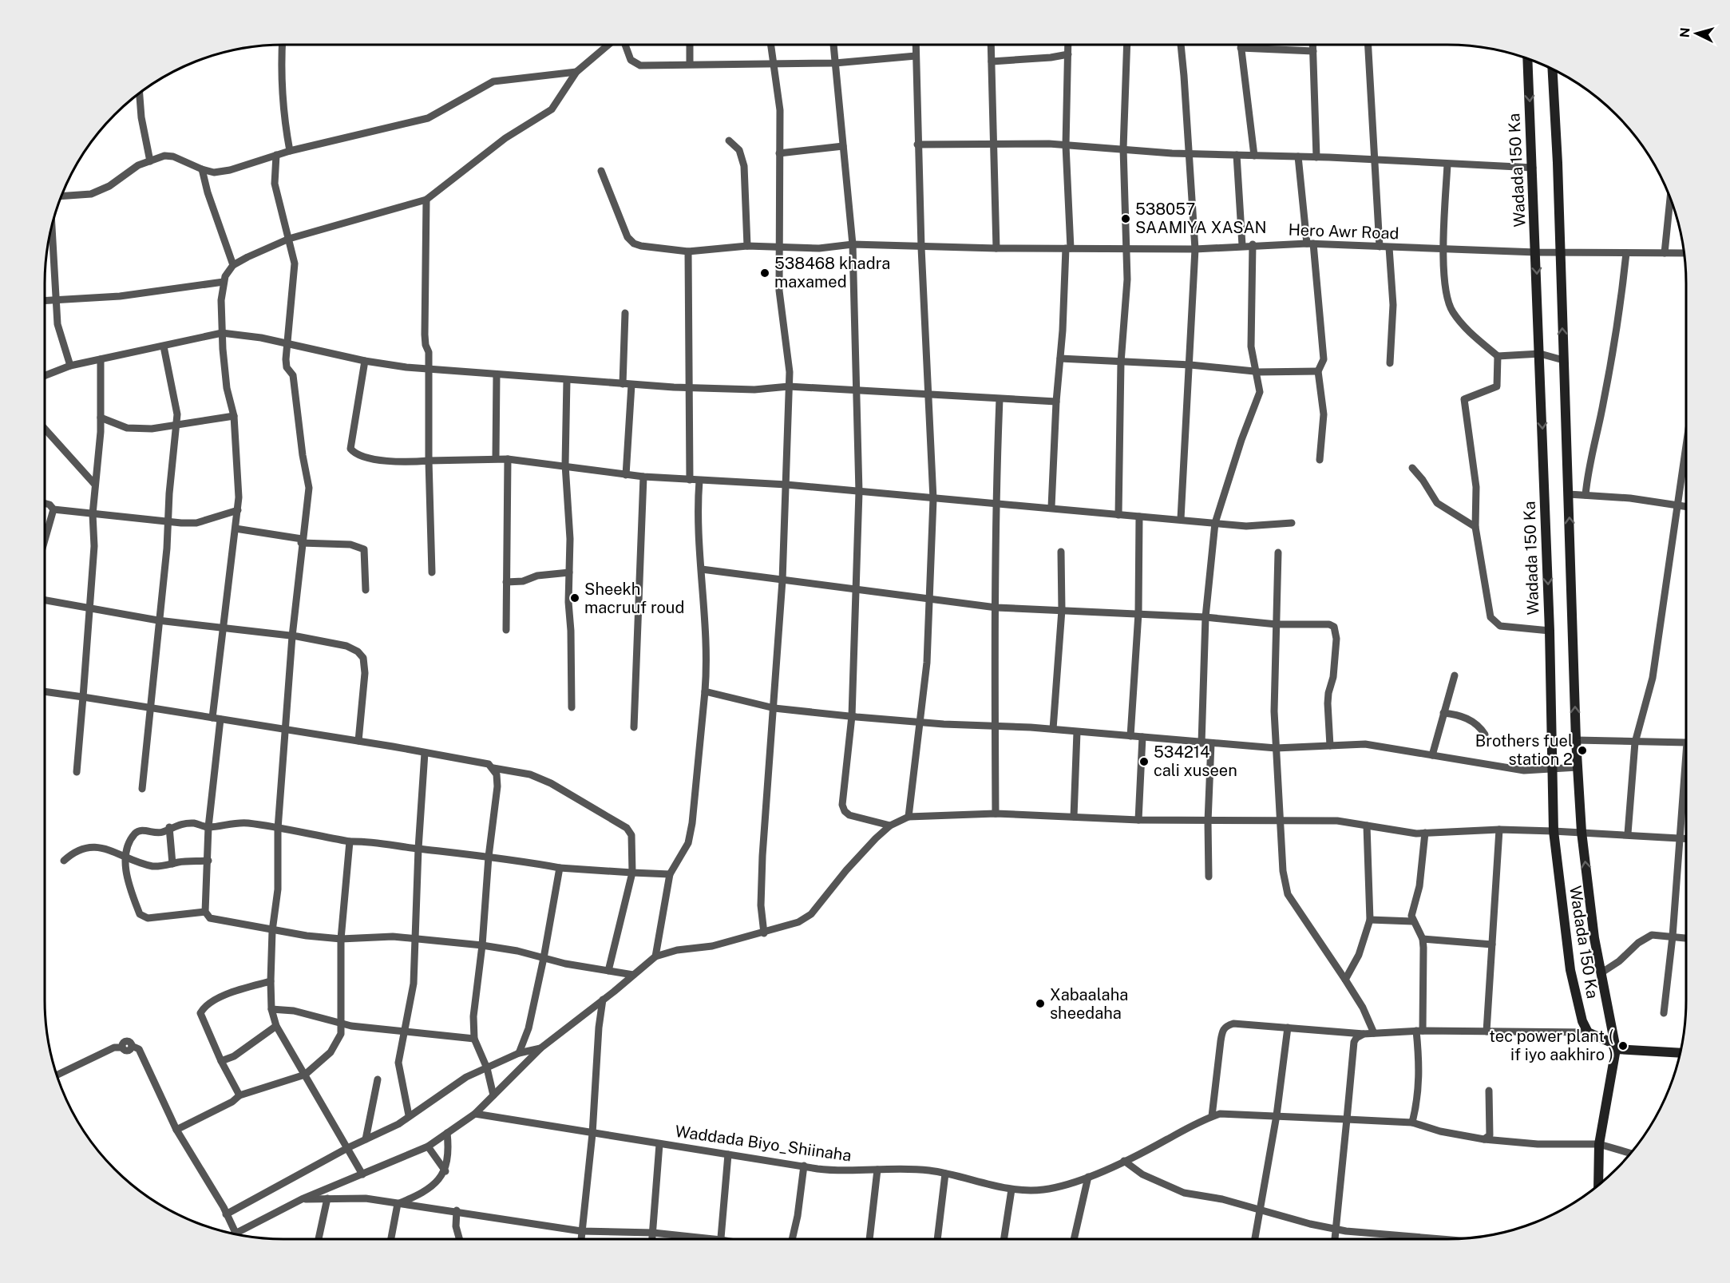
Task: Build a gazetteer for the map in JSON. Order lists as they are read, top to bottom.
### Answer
{
  "streets": {
    "street": ["Wadada 150 Ka", "Hero Awr Road", "Waddada Biyo_Shiinaha"]
  },
  "crossings": [
    ["Wadada 150 Ka", "Hero Awr Road"],
    ["Wadada 150 Ka", "Waddada Biyo_Shiinaha"]
  ],
  "places": [
    "538057 SAAMIYA XASAN",
    "538468 khadra maxamed",
    "Sheekh macruuf roud",
    "Brothers fuel station 2",
    "534214 cali xuseen",
    "Xabaalaha sheedaha",
    "tec power plant ( if iyo aakhiro )"
  ],
  "north": "left"
}
